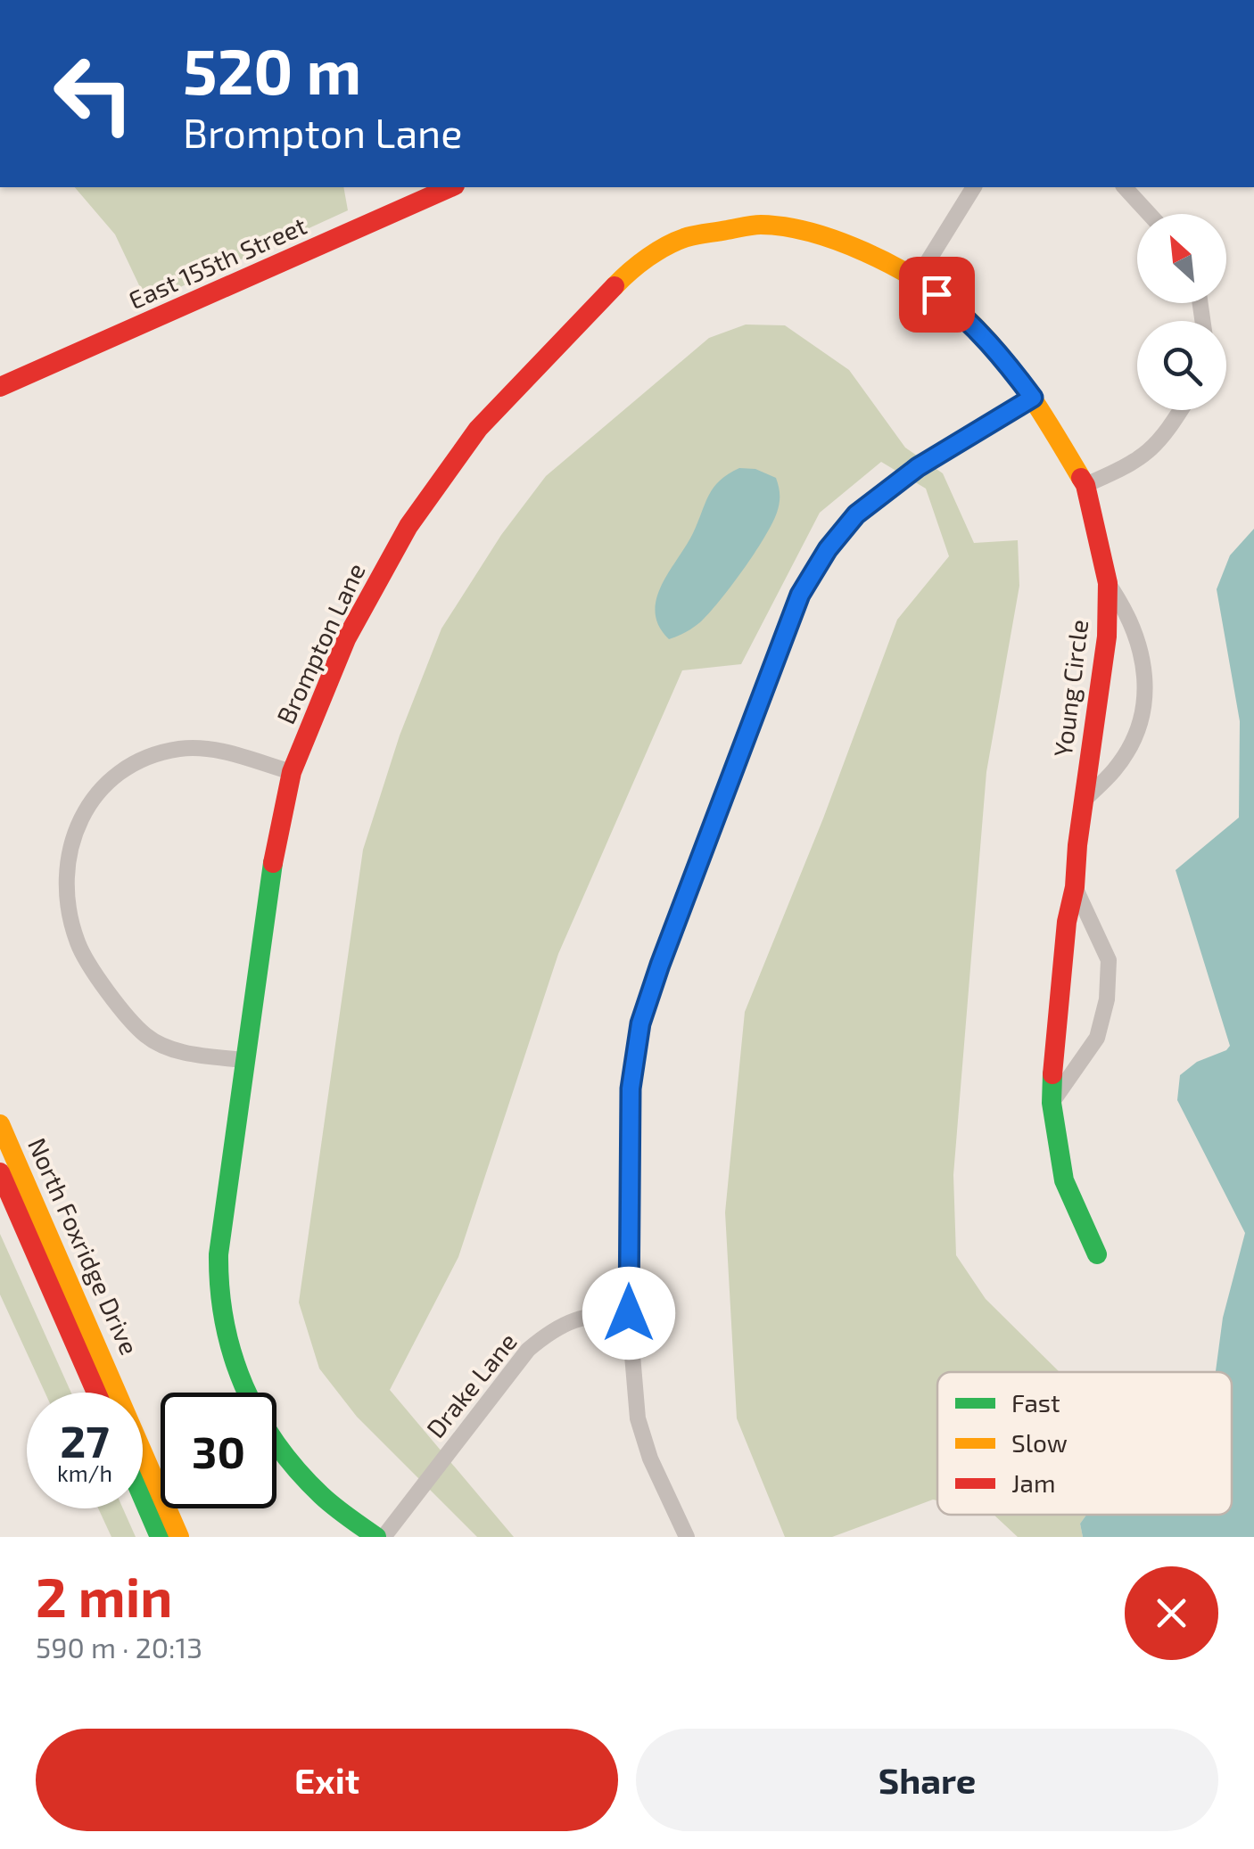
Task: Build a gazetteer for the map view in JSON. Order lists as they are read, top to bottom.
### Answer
{
  "streets": {
    "street": [
      "East 155th Street",
      "Brompton Lane",
      "Young Circle",
      "North Foxridge Drive",
      "Drake Lane"
    ]
  },
  "crossings": [
    ["Brompton Lane", "Young Circle"]
  ],
  "legend": ["Fast", "Slow", "Jam"],
  "north": "top left",
  "page": {
    "turn": ["520 m", "Brompton Lane"],
    "speed": "27 km/h",
    "limit": "30",
    "heading": ["2 min", "590 m · 20:13"],
    "buttons": ["Exit", "Share"]
  }
}
